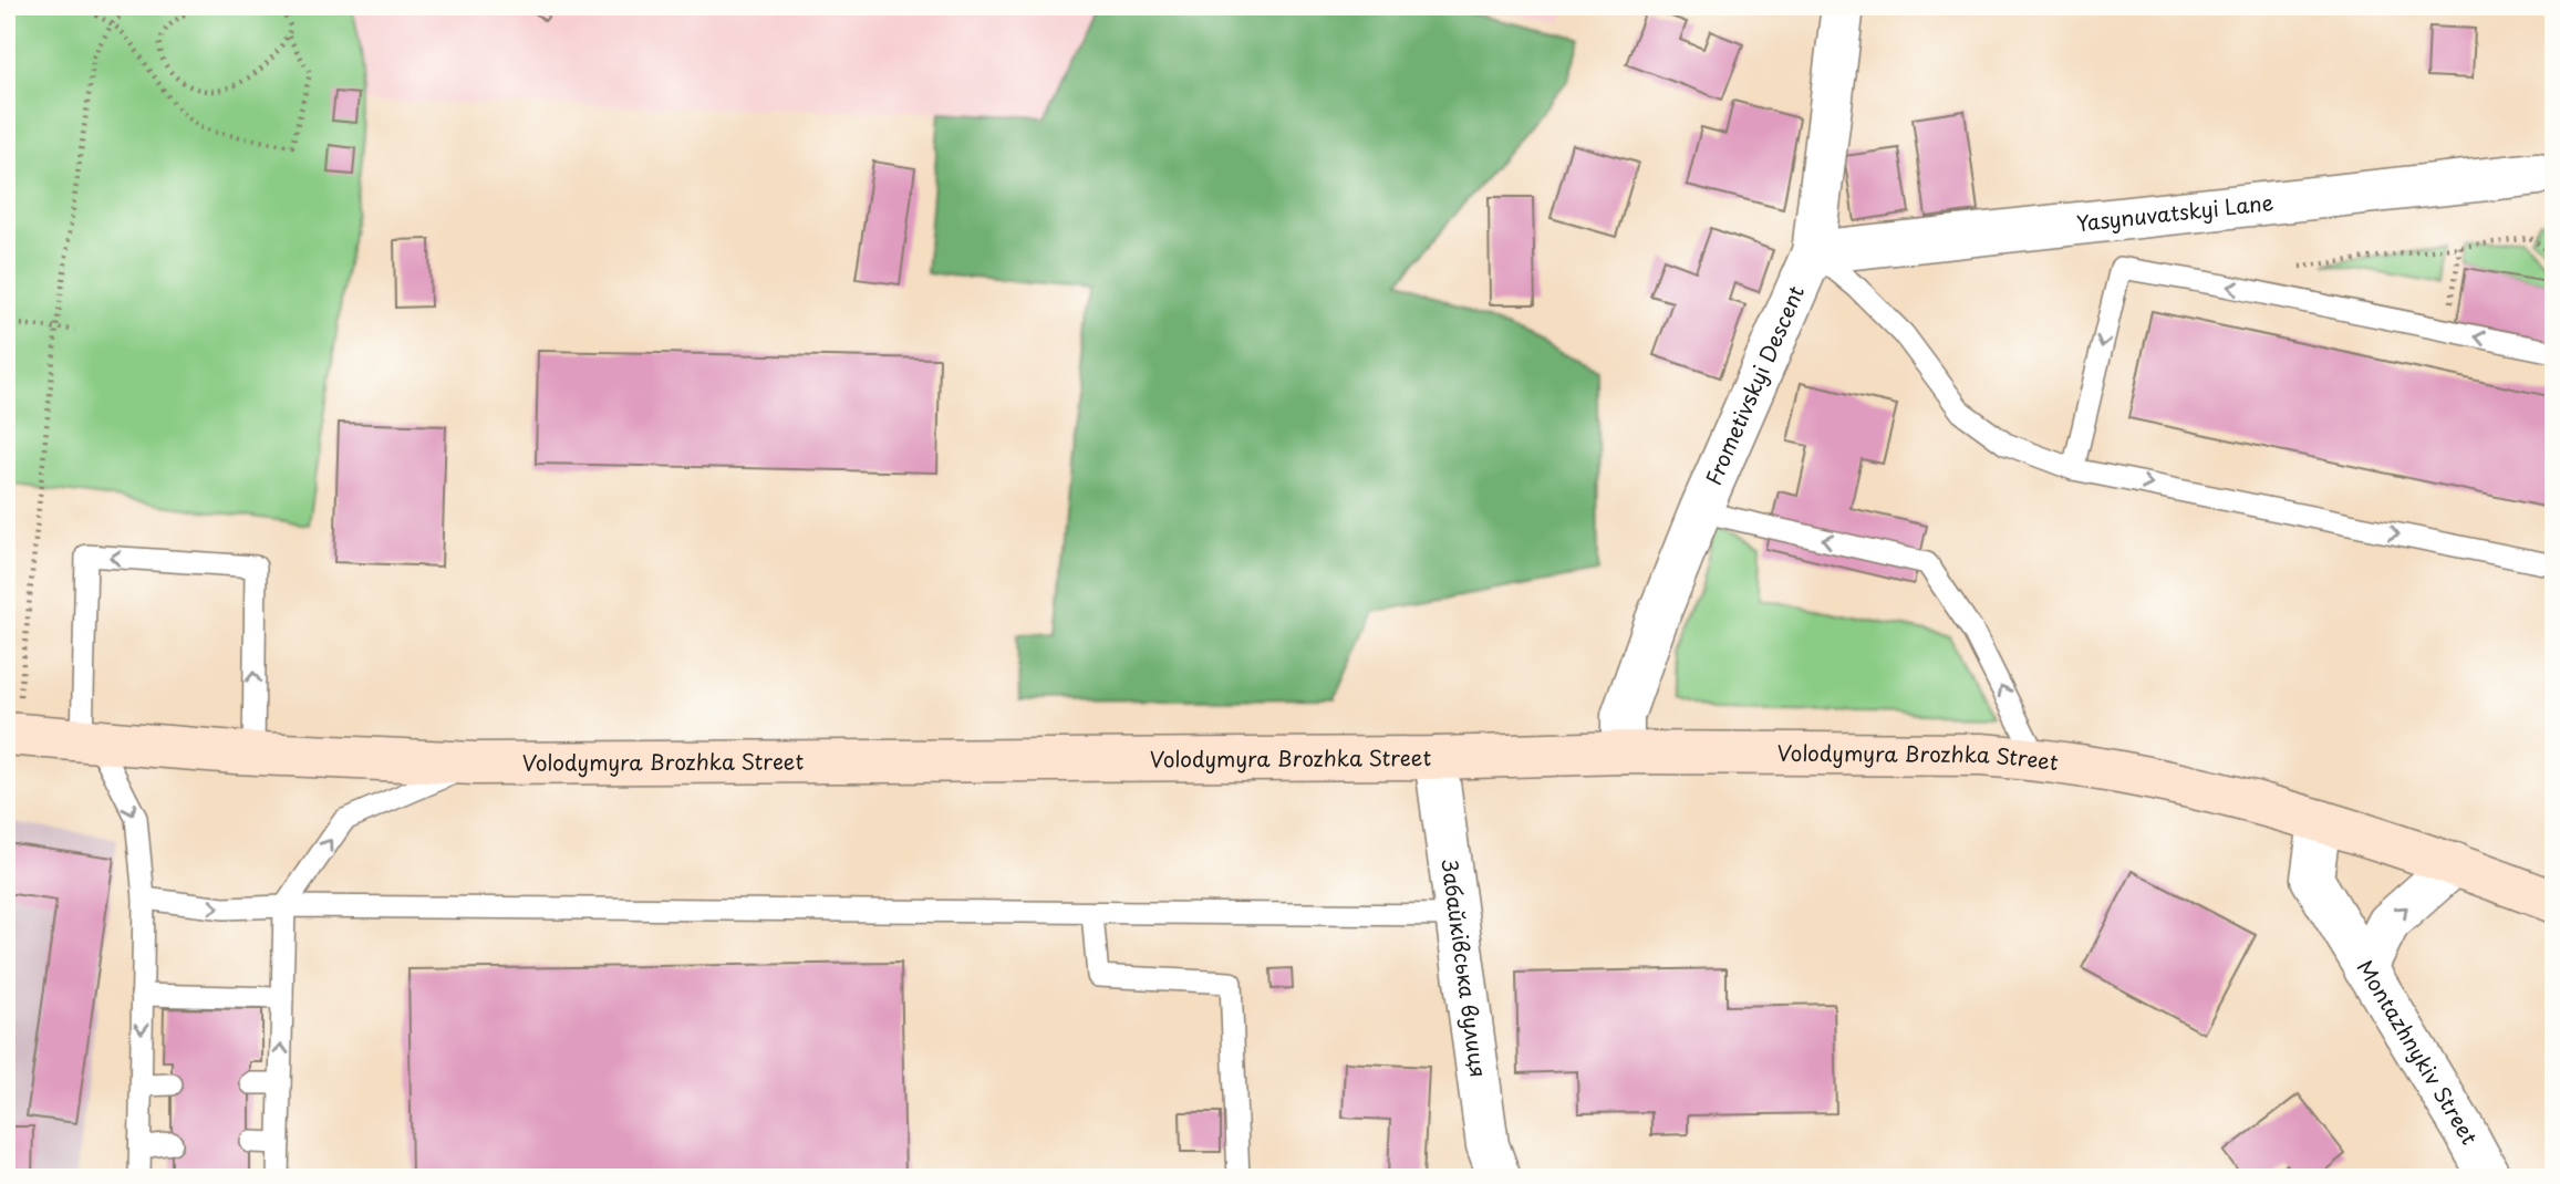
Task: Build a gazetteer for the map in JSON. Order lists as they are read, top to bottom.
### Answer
{
  "streets": {
    "main road": ["Volodymyra Brozhka Street"],
    "street": [
      "Yasynuvatskyi Lane",
      "Frometivskyi Descent",
      "Забайківська вулиця",
      "Montazhnykiv Street"
    ]
  },
  "crossings": [
    ["Yasynuvatskyi Lane", "Frometivskyi Descent"],
    ["Frometivskyi Descent", "Volodymyra Brozhka Street"],
    ["Volodymyra Brozhka Street", "Забайківська вулиця"],
    ["Volodymyra Brozhka Street", "Montazhnykiv Street"]
  ],
  "one_way": ["Montazhnykiv Street"]
}
